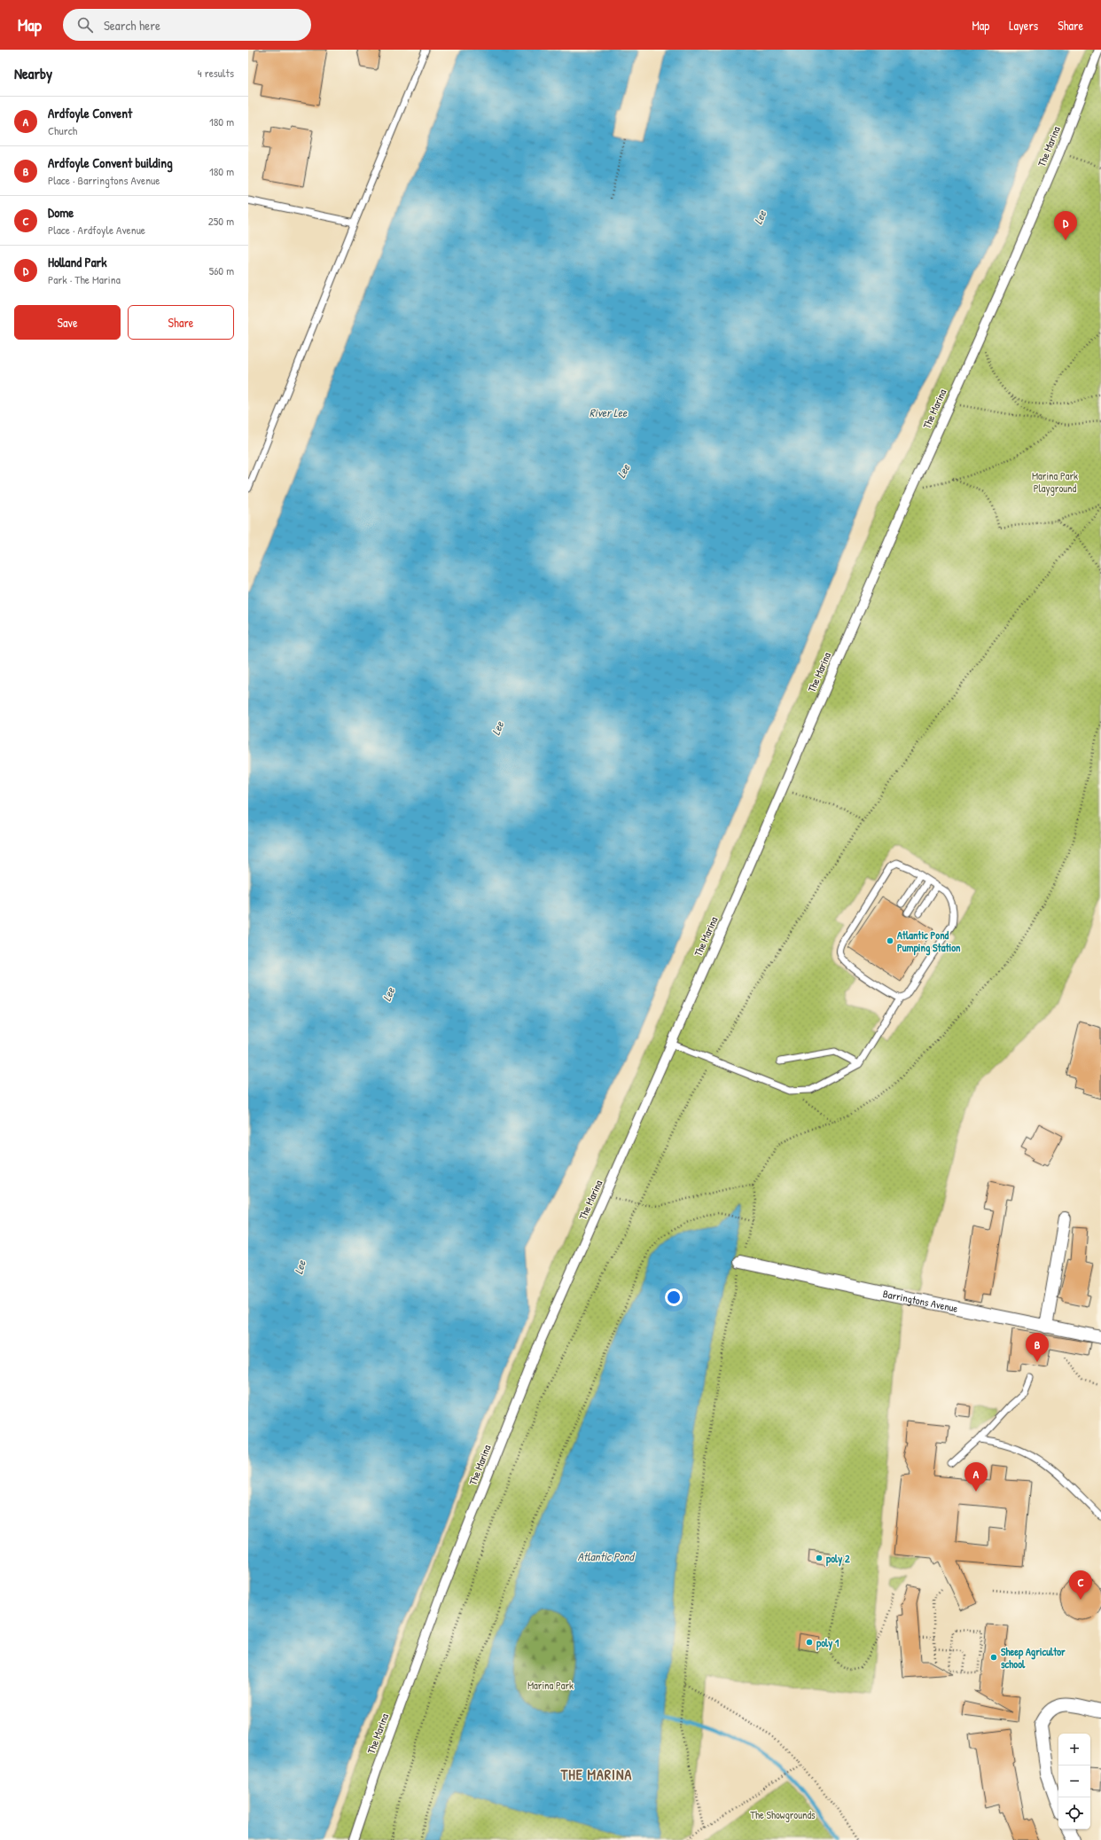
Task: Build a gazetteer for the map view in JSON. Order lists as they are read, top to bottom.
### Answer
{
  "streets": {
    "street": ["The Marina", "Barringtons Avenue"]
  },
  "districts": ["THE MARINA"],
  "water": ["Lee", "River Lee", "Atlantic Pond"],
  "parks": ["Marina Park Playground", "Marina Park", "The Showgrounds"],
  "places": [
    "Atlantic Pond Pumping Station",
    "poly 2",
    "poly 1",
    "Sheep Agricultor school"
  ],
  "page": {
    "header": "Map",
    "search": "Search here",
    "nav": ["Map", "Layers", "Share"],
    "heading": ["Nearby", "4 results"],
    "list": [
      {
        "mark": "A",
        "name": "Ardfoyle Convent",
        "note": "Church",
        "value": "180 m"
      },
      {
        "mark": "B",
        "name": "Ardfoyle Convent building",
        "note": "Place · Barringtons Avenue",
        "value": "180 m"
      },
      {
        "mark": "C",
        "name": "Dome",
        "note": "Place · Ardfoyle Avenue",
        "value": "250 m"
      },
      {
        "mark": "D",
        "name": "Holland Park",
        "note": "Park · The Marina",
        "value": "560 m"
      }
    ],
    "pins": [
      "D",
      "B",
      "A",
      "C"
    ],
    "buttons": ["Save", "Share"],
    "map_buttons": ["+", "−"]
  }
}
